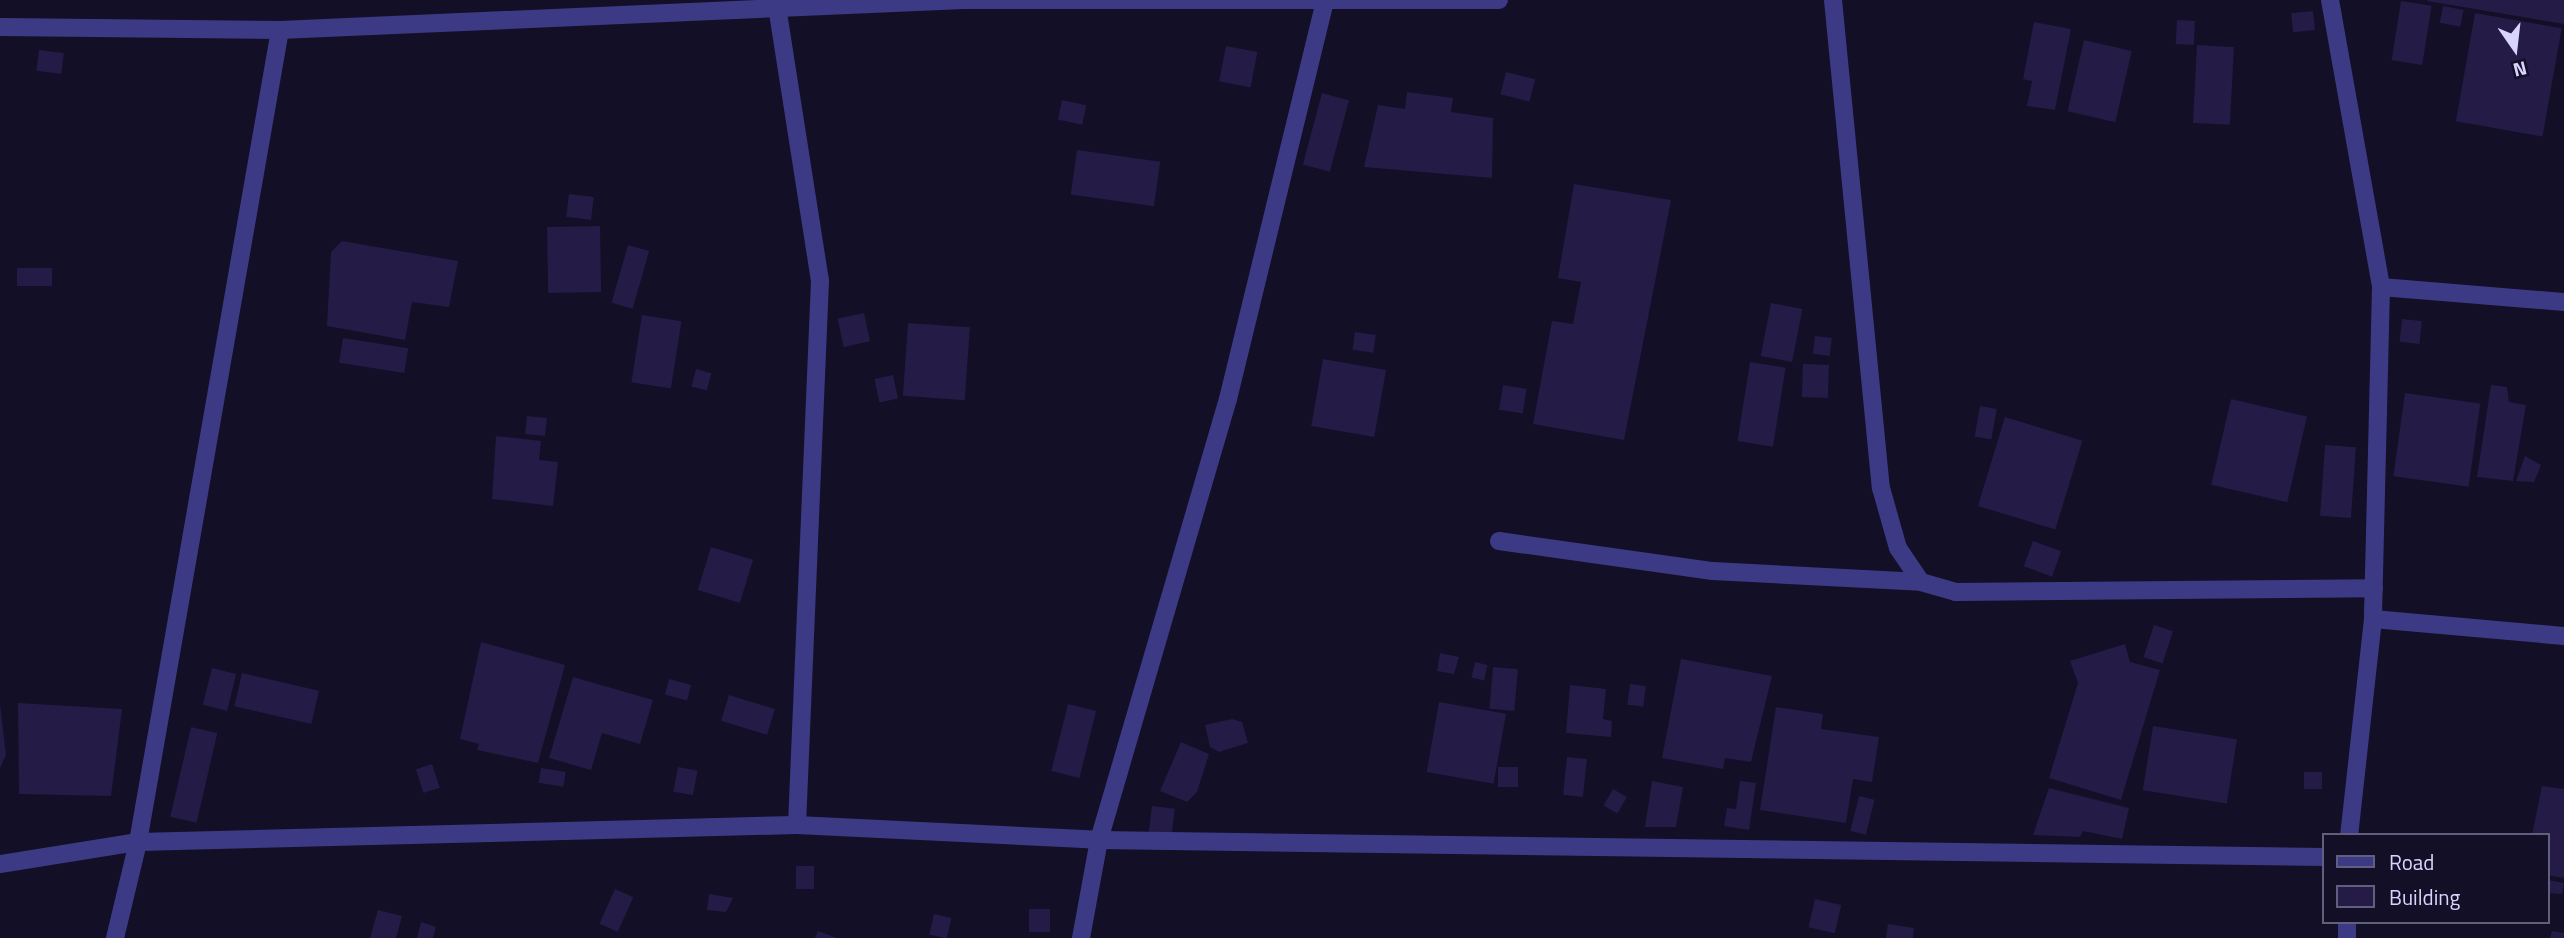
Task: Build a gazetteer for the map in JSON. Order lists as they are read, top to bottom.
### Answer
{
  "legend": ["Road", "Building"],
  "north": "bottom"
}
